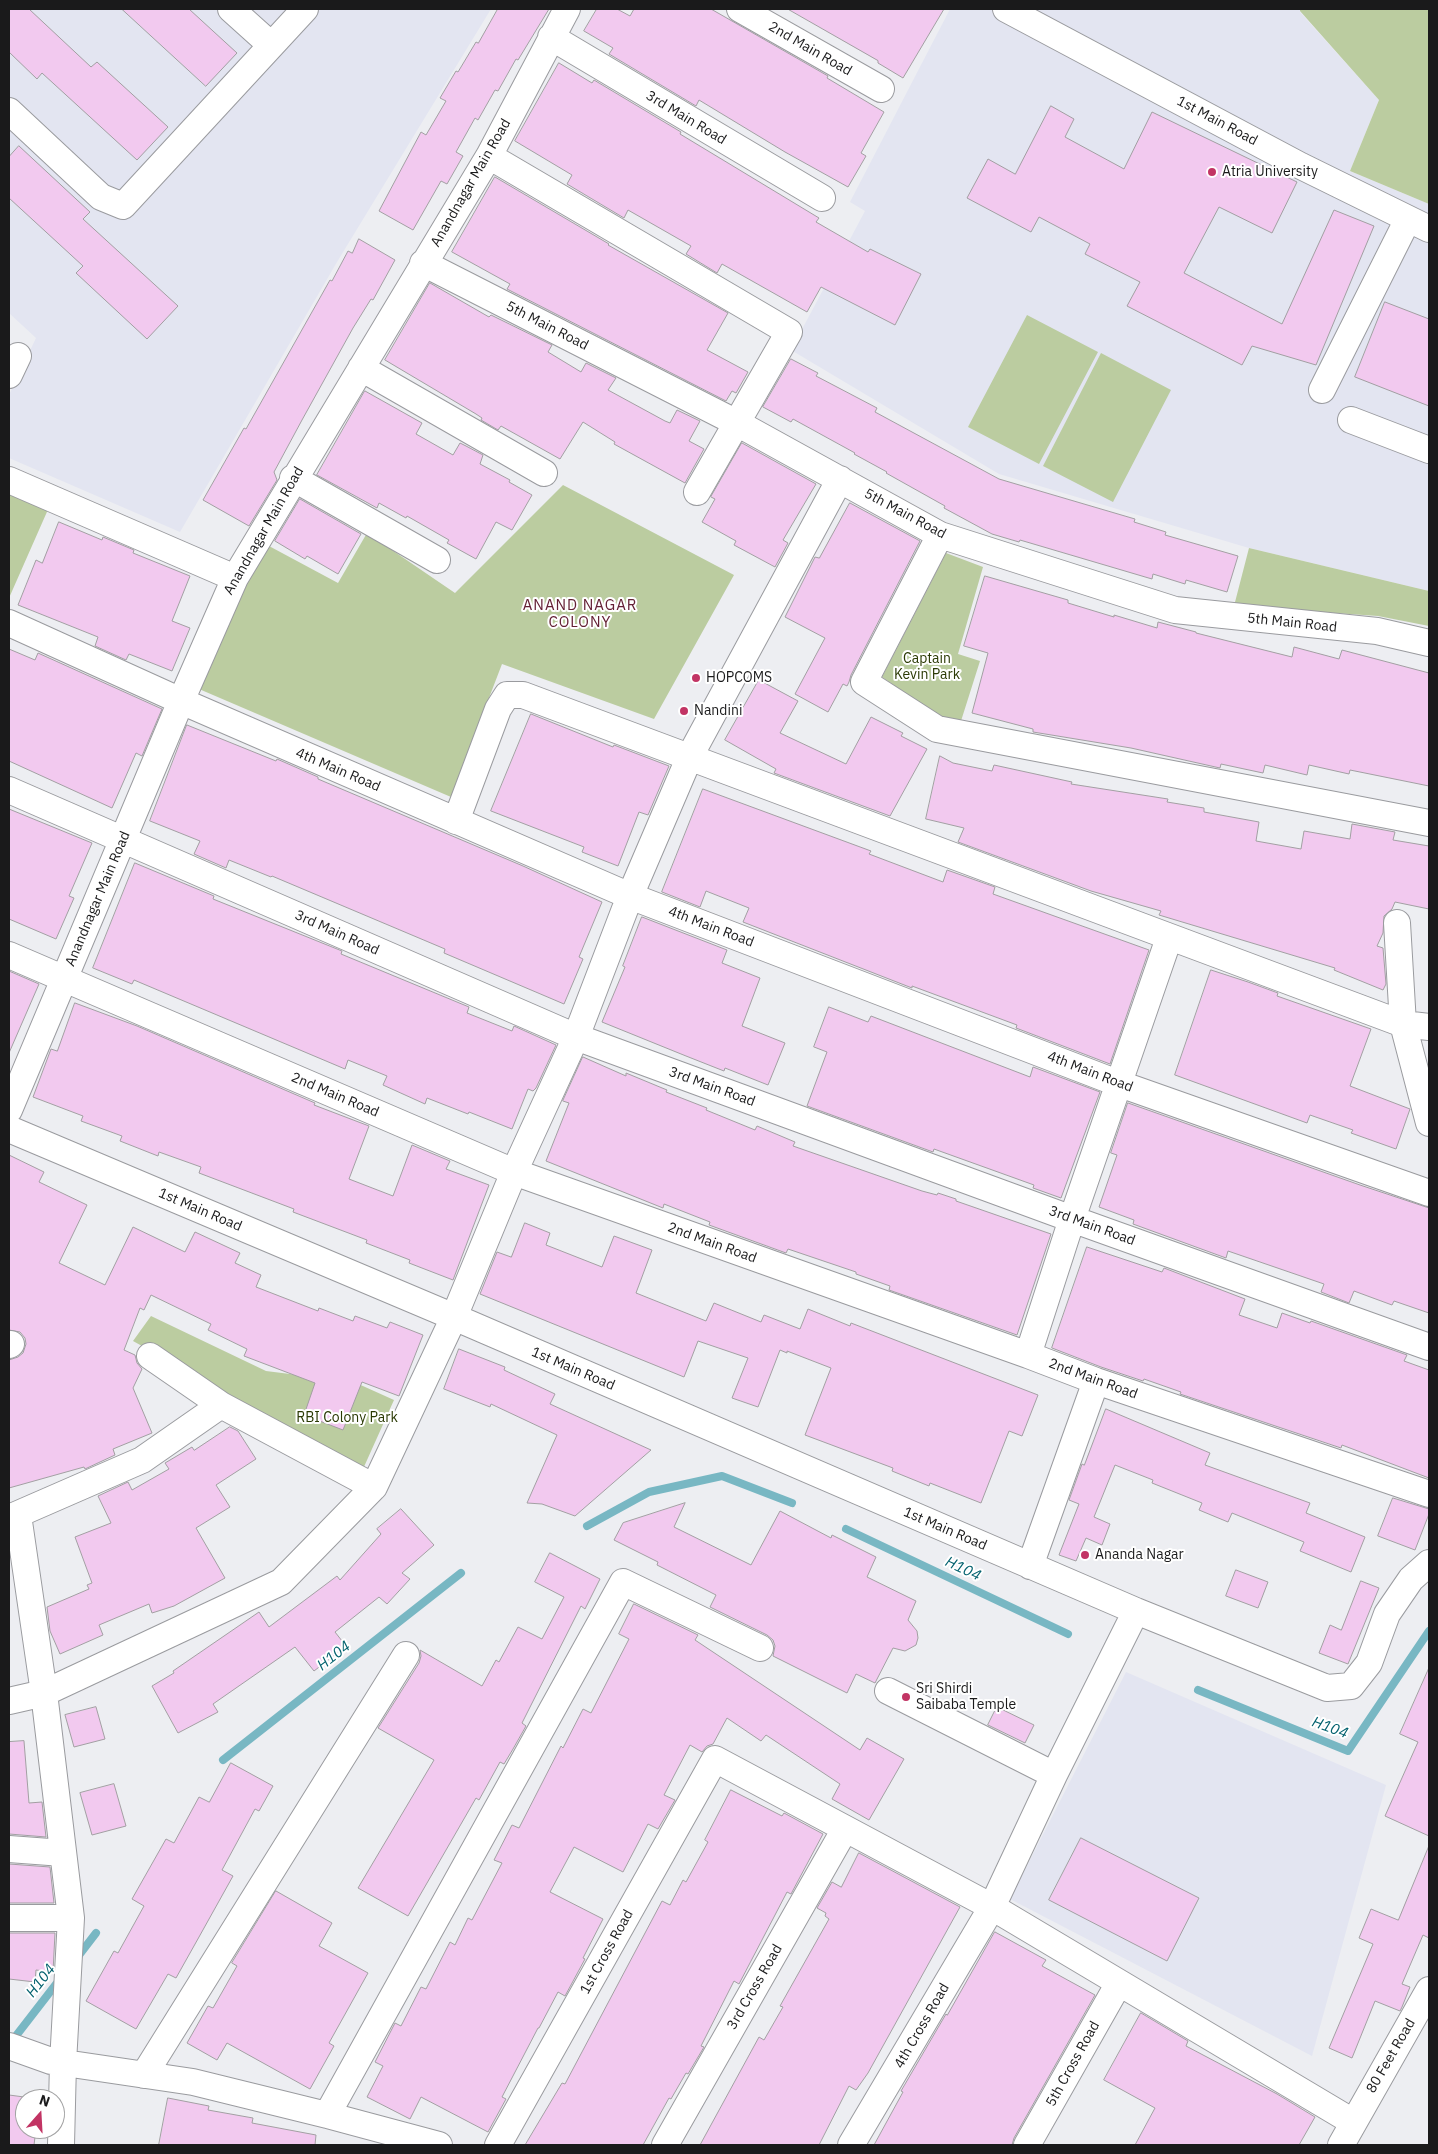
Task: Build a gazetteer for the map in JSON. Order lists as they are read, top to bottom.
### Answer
{
  "streets": {
    "street": [
      "2nd Main Road",
      "3rd Main Road",
      "1st Main Road",
      "Anandnagar Main Road",
      "5th Main Road",
      "4th Main Road",
      "1st Cross Road",
      "3rd Cross Road",
      "4th Cross Road",
      "80 Feet Road",
      "5th Cross Road"
    ]
  },
  "crossings": [
    ["2nd Main Road", "Anandnagar Main Road"],
    ["3rd Main Road", "Anandnagar Main Road"],
    ["1st Main Road", "4th Cross Road"],
    ["Anandnagar Main Road", "5th Main Road"],
    ["Anandnagar Main Road", "4th Main Road"],
    ["1st Cross Road", "3rd Cross Road"]
  ],
  "districts": ["ANAND NAGAR COLONY"],
  "water": ["H104"],
  "parks": ["Captain Kevin Park", "RBI Colony Park"],
  "places": [
    "Atria University",
    "HOPCOMS",
    "Nandini",
    "Ananda Nagar",
    "Sri Shirdi Saibaba Temple"
  ],
  "north": "top"
}
